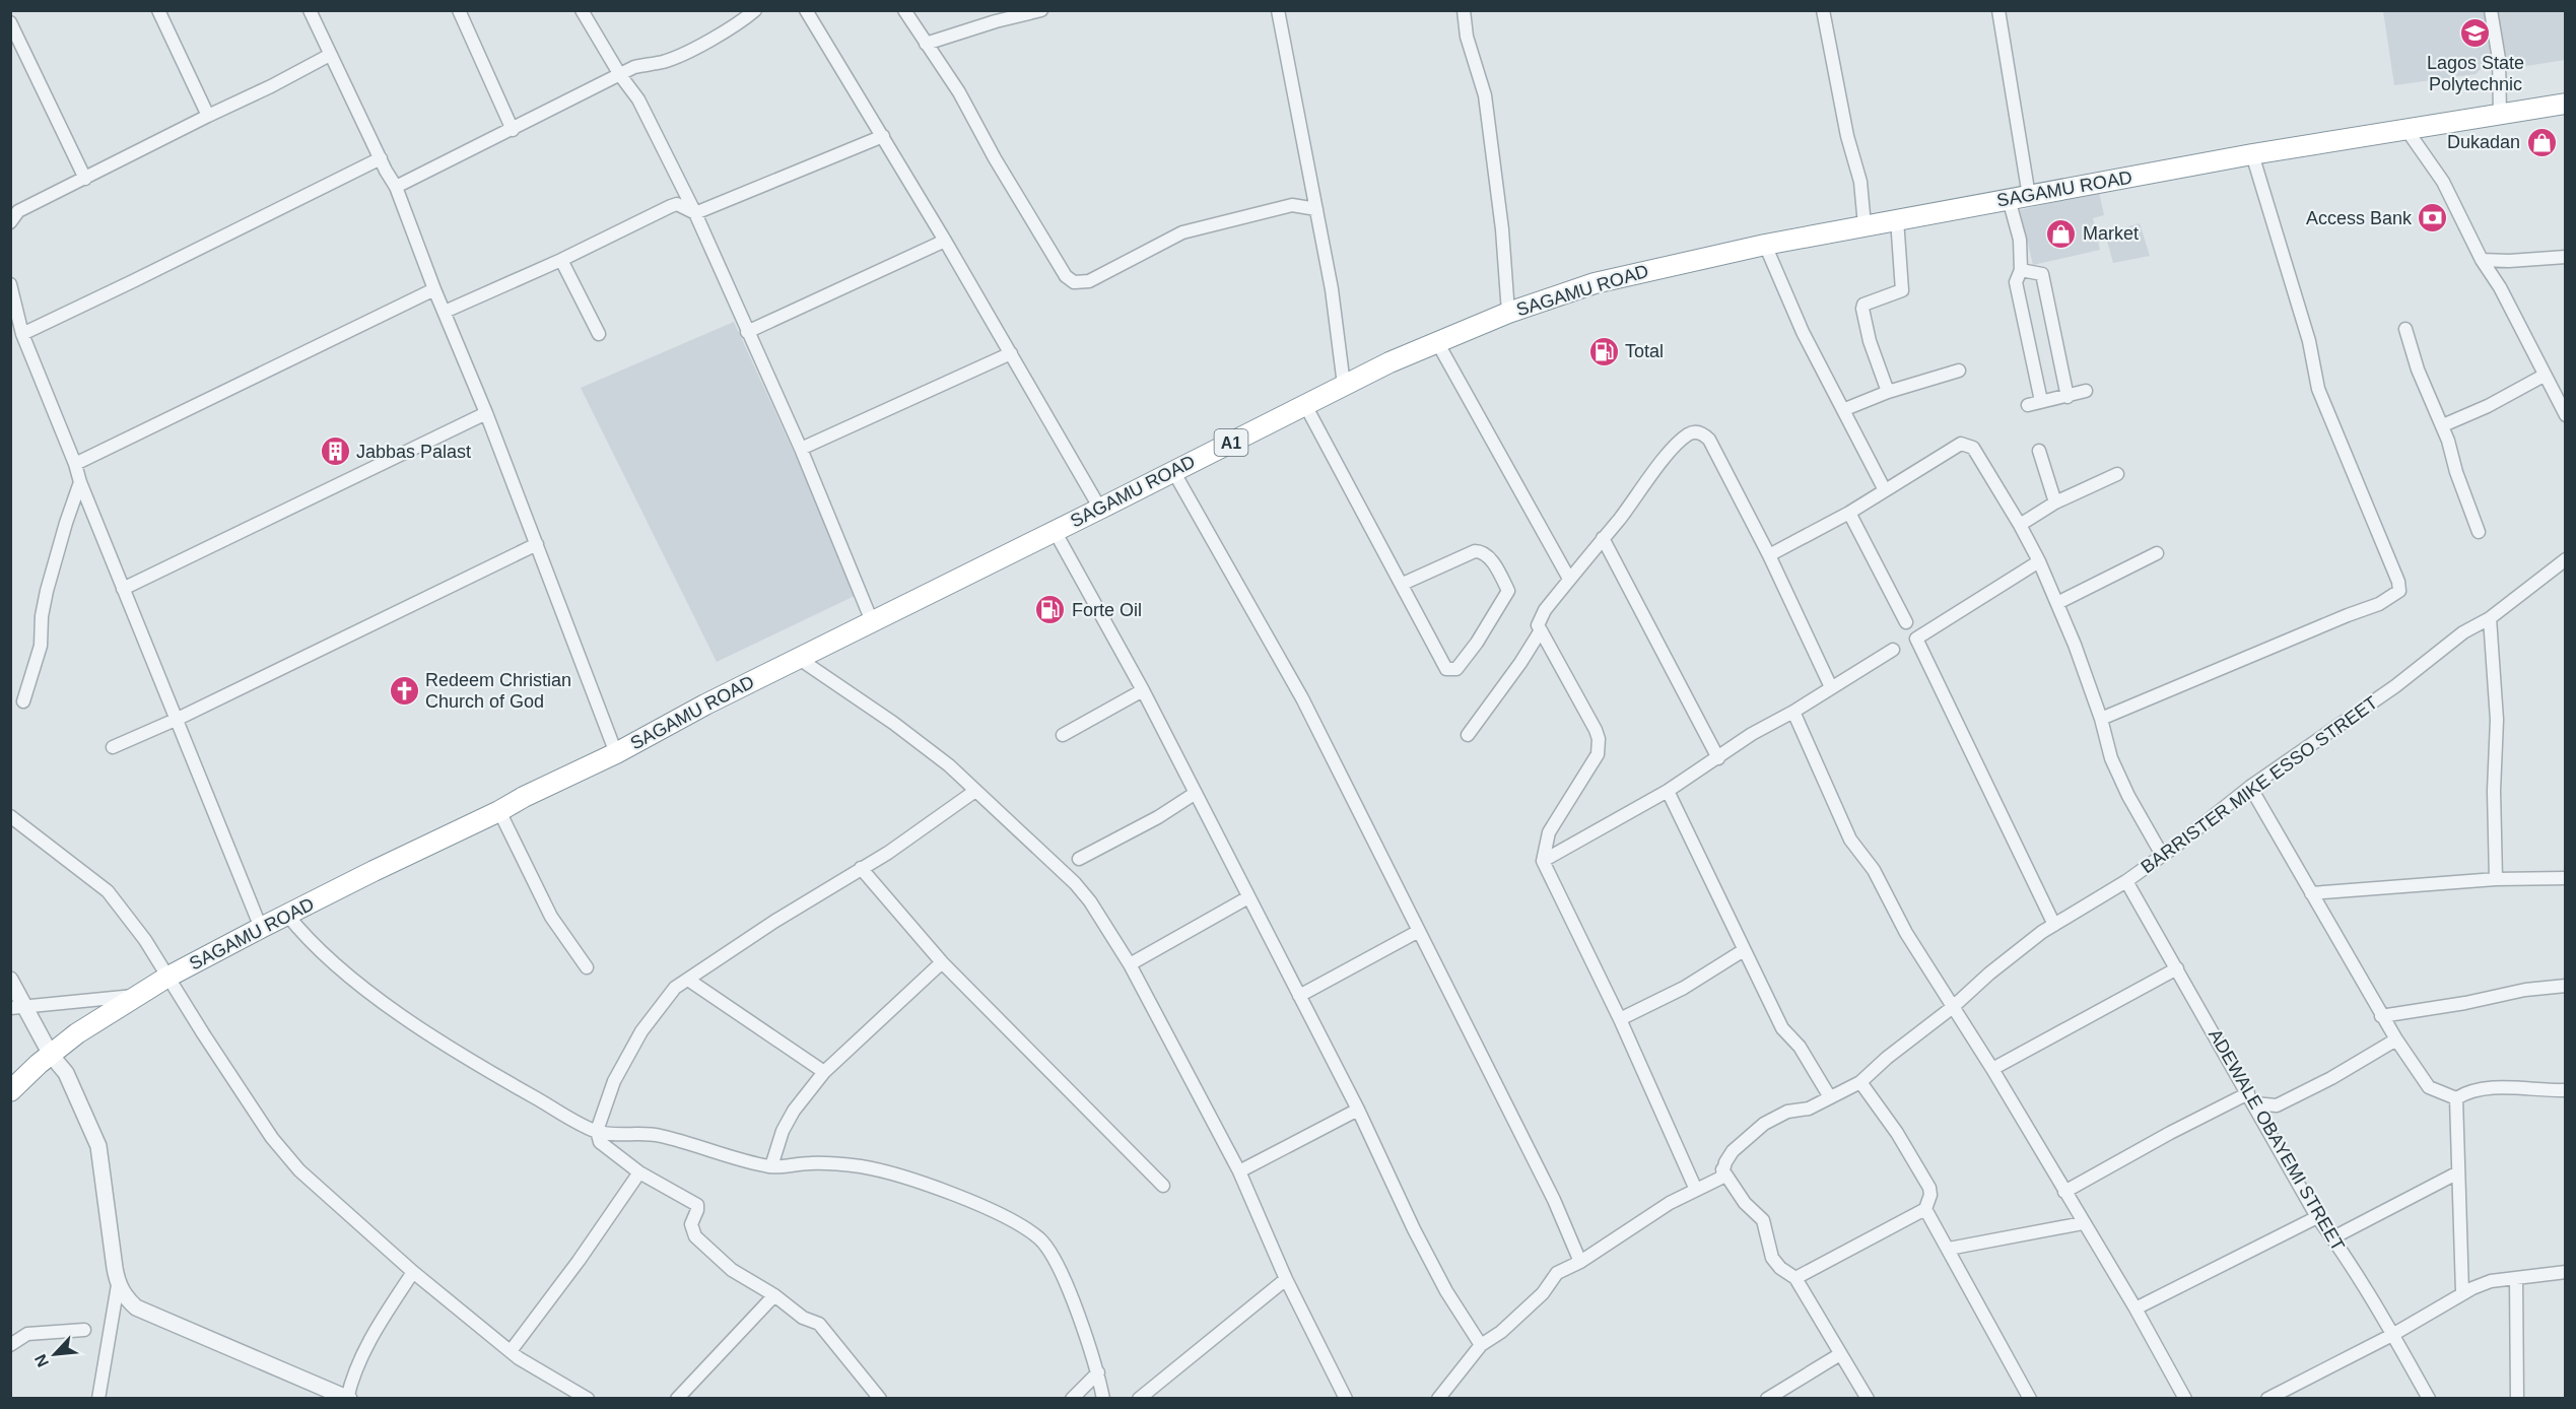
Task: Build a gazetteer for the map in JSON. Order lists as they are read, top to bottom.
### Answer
{
  "streets": {
    "highway": ["SAGAMU ROAD", "A1"],
    "street": ["BARRISTER MIKE ESSO STREET", "ADEWALE OBAYEMI STREET"]
  },
  "crossings": [
    ["BARRISTER MIKE ESSO STREET", "ADEWALE OBAYEMI STREET"]
  ],
  "places": {
    "school or university": ["Lagos State Polytechnic"],
    "shop": ["Dukadan", "Market"],
    "bank": ["Access Bank"],
    "fuel station": ["Total", "Forte Oil"],
    "building": ["Jabbas Palast"],
    "church": ["Redeem Christian Church of God"]
  },
  "north": "bottom left"
}
